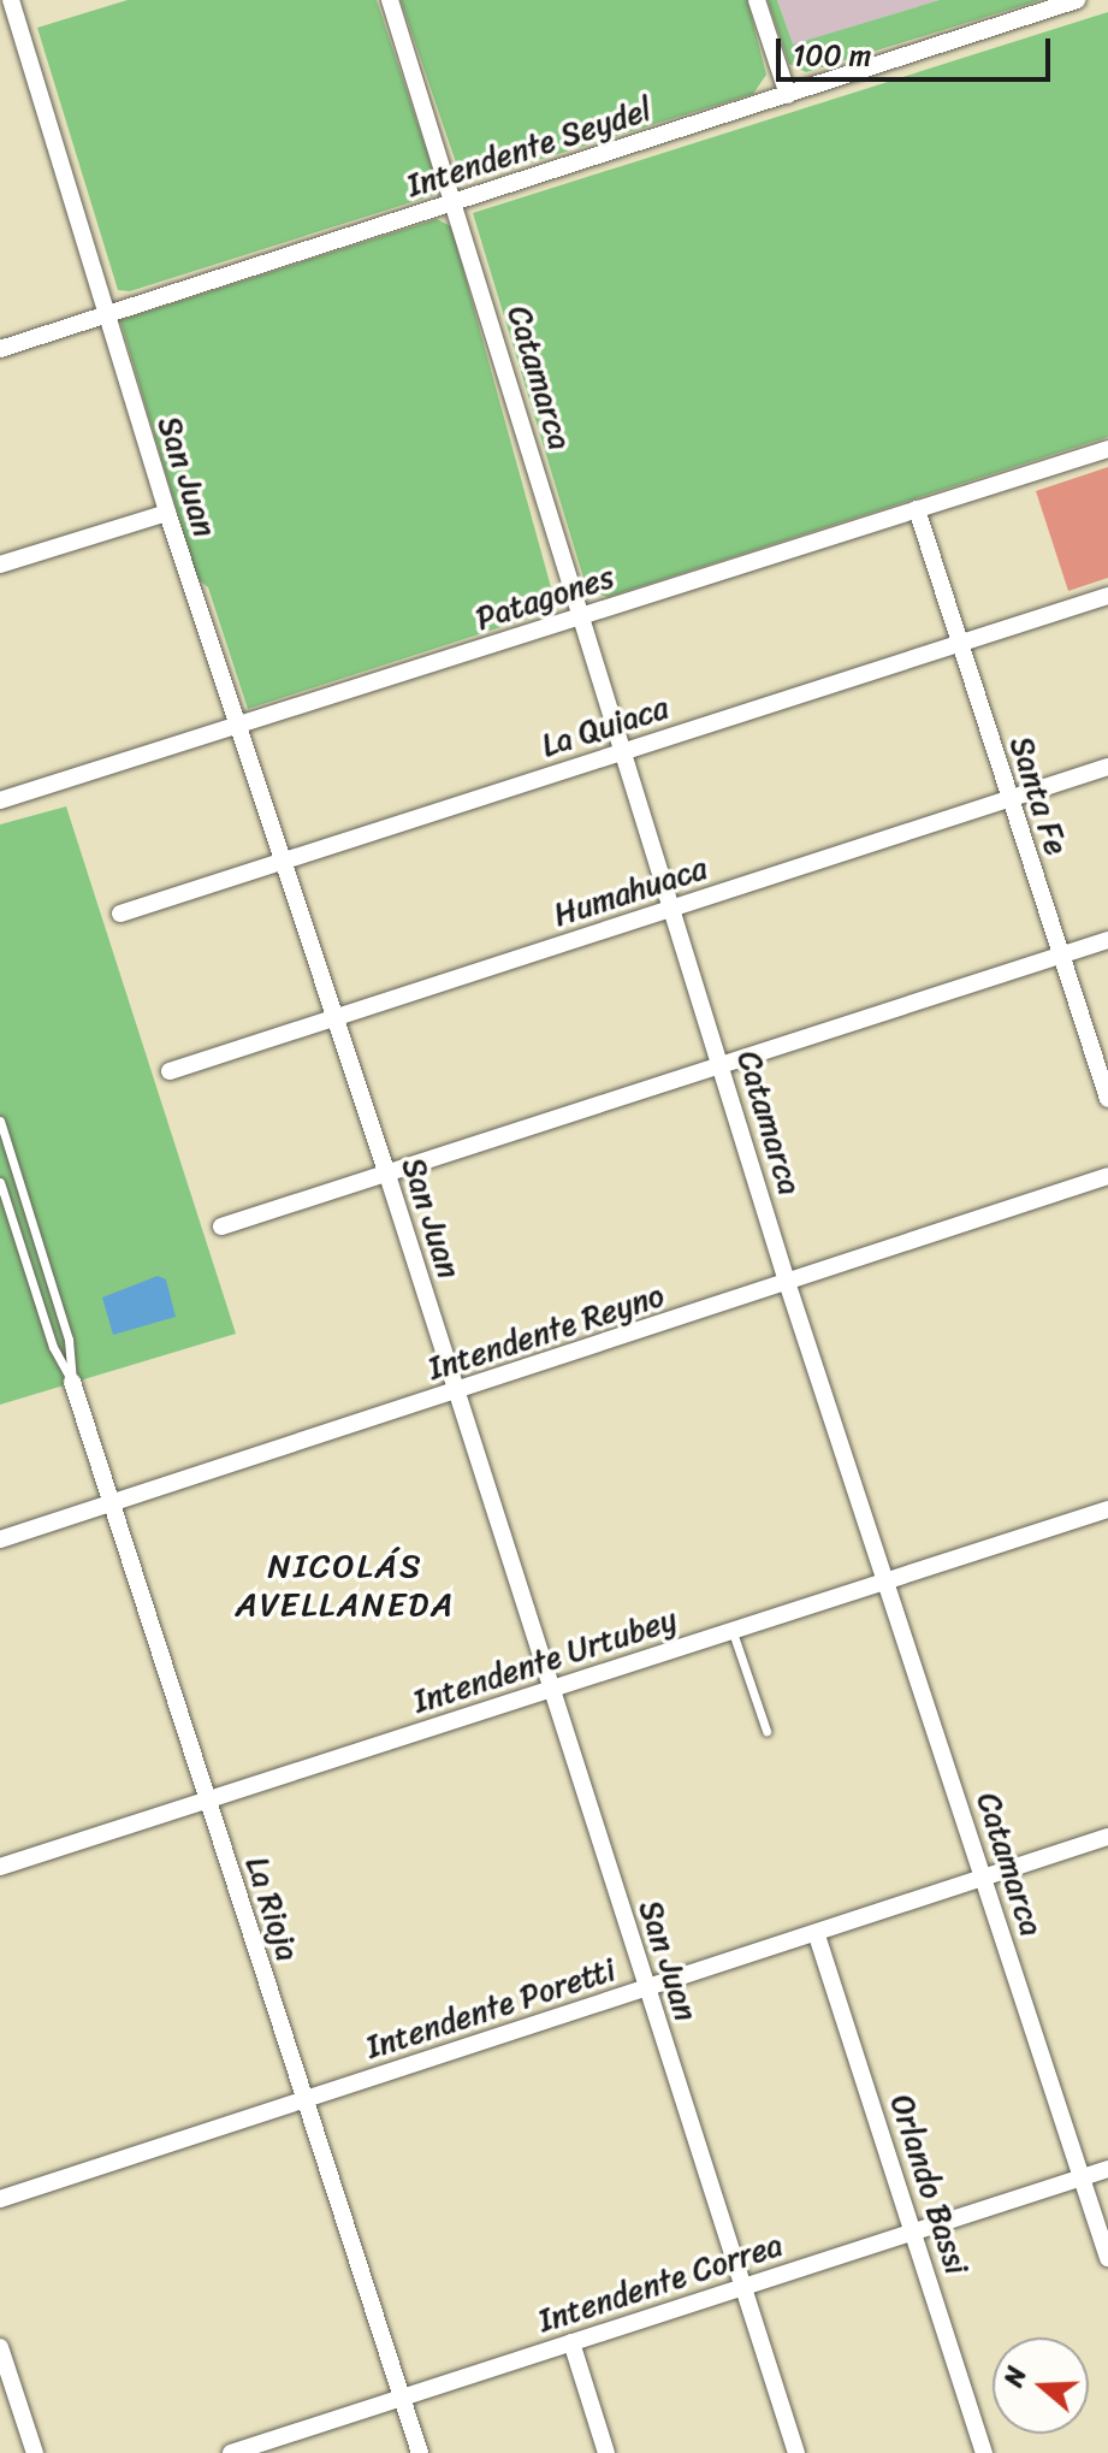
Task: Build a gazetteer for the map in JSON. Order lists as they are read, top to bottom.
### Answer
{
  "streets": {
    "street": [
      "Intendente Seydel",
      "Catamarca",
      "San Juan",
      "Patagones",
      "La Quiaca",
      "Santa Fe",
      "Humahuaca",
      "Intendente Reyno",
      "Intendente Urtubey",
      "La Rioja",
      "Intendente Poretti",
      "Orlando Bassi",
      "Intendente Correa"
    ]
  },
  "crossings": [
    ["Intendente Seydel", "Catamarca"],
    ["Intendente Seydel", "San Juan"],
    ["Catamarca", "Patagones"],
    ["Catamarca", "La Quiaca"],
    ["Catamarca", "Humahuaca"],
    ["Catamarca", "Intendente Reyno"],
    ["Catamarca", "Intendente Urtubey"],
    ["Catamarca", "Intendente Poretti"],
    ["Catamarca", "Intendente Correa"],
    ["San Juan", "Patagones"],
    ["San Juan", "La Quiaca"],
    ["San Juan", "Humahuaca"],
    ["San Juan", "Intendente Reyno"],
    ["San Juan", "Intendente Urtubey"],
    ["San Juan", "Intendente Poretti"],
    ["San Juan", "Intendente Correa"],
    ["Patagones", "Santa Fe"],
    ["La Quiaca", "Santa Fe"],
    ["Santa Fe", "Humahuaca"],
    ["Intendente Reyno", "La Rioja"],
    ["Intendente Urtubey", "La Rioja"],
    ["La Rioja", "Intendente Poretti"],
    ["La Rioja", "Intendente Correa"],
    ["Intendente Poretti", "Orlando Bassi"],
    ["Orlando Bassi", "Intendente Correa"]
  ],
  "districts": ["NICOLÁS AVELLANEDA"],
  "scale_bar": "100 m",
  "north": "left"
}
